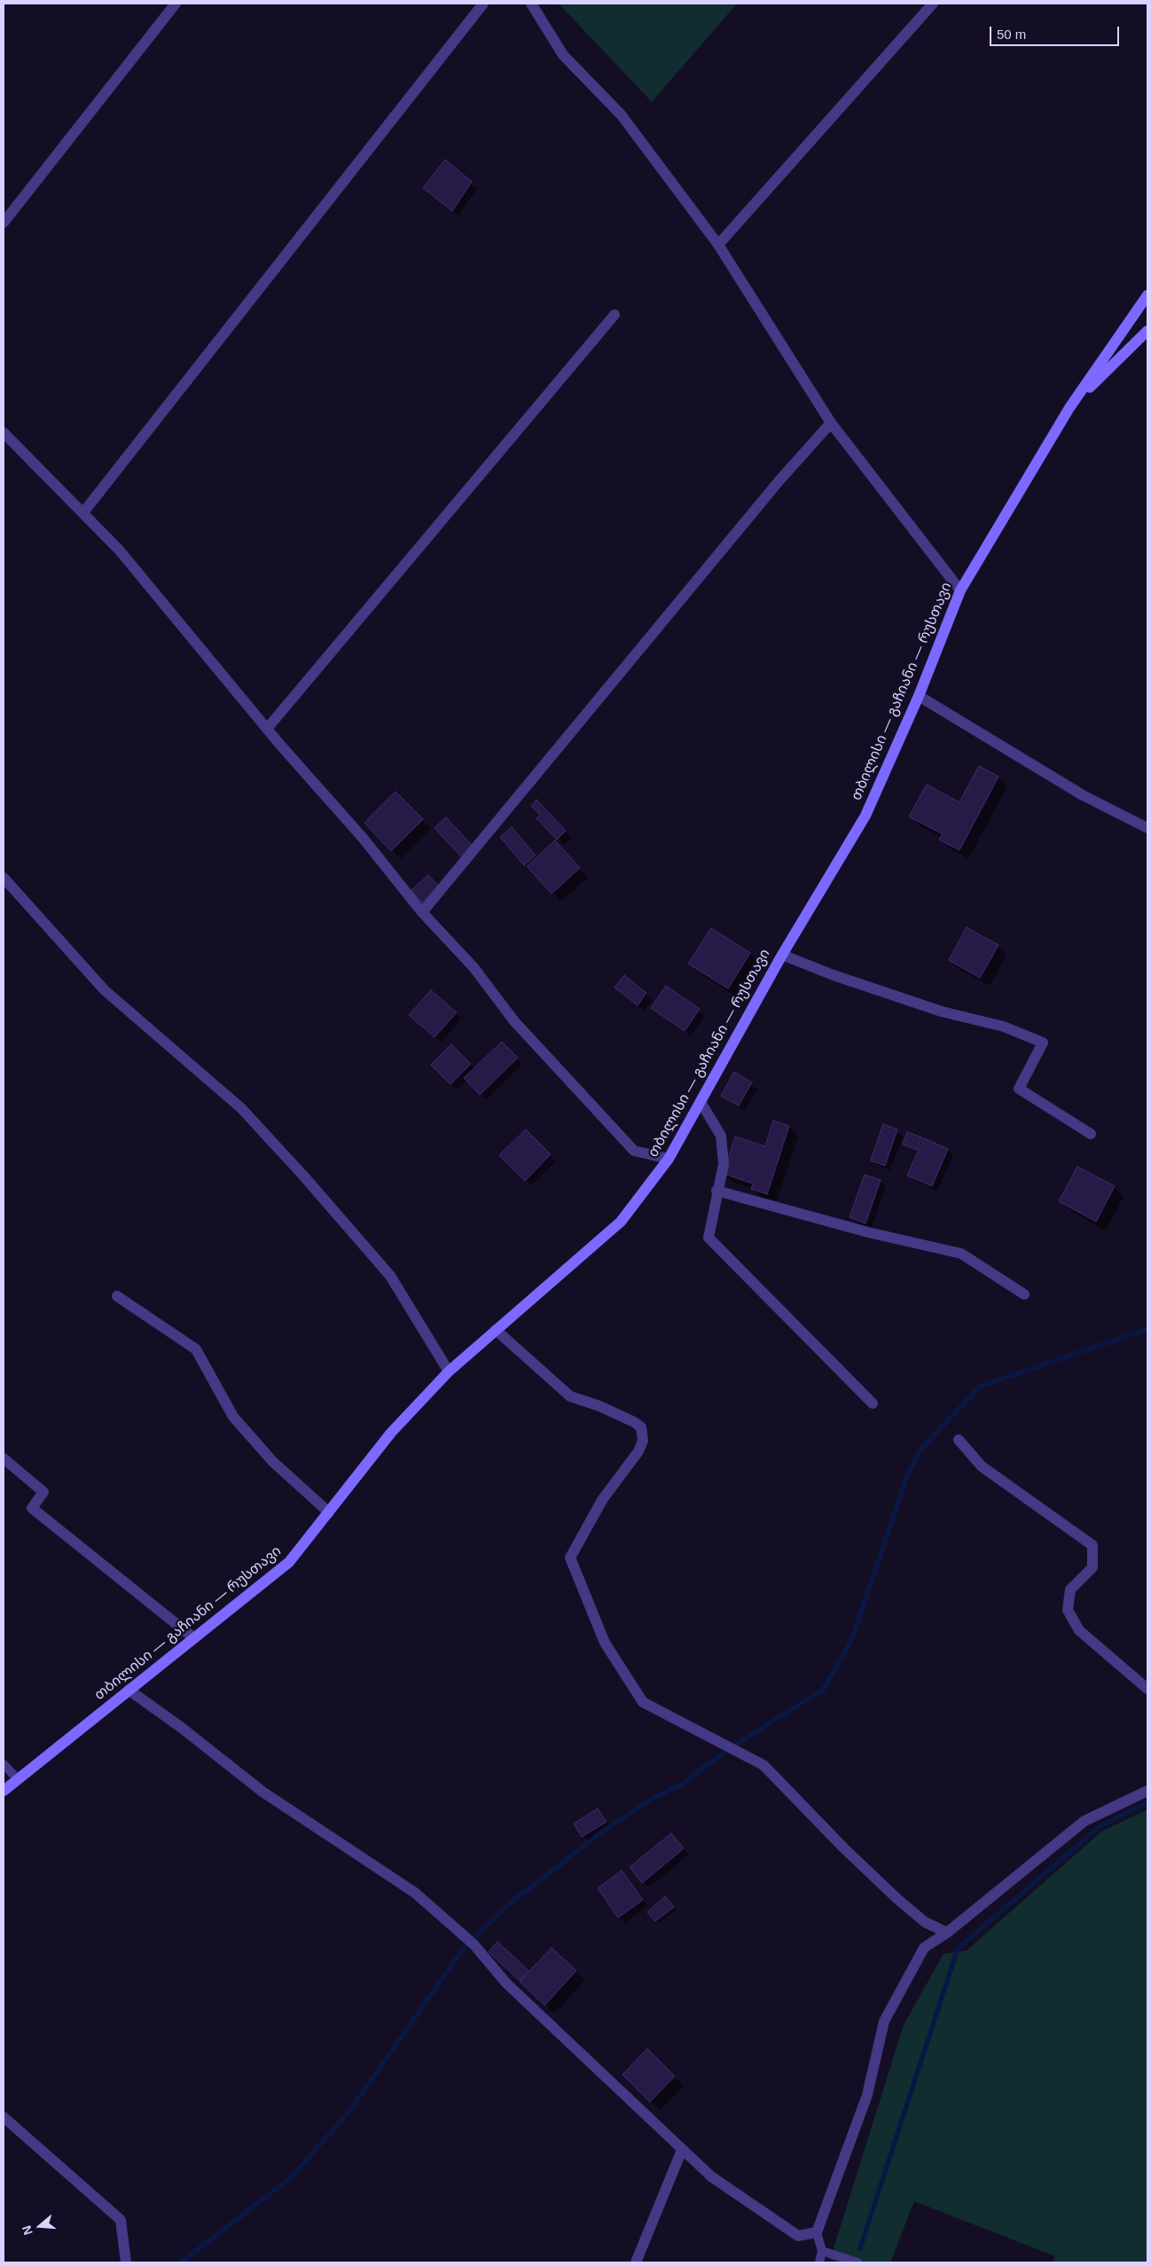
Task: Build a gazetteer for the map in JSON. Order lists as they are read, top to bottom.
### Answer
{
  "streets": {
    "main road": ["თბილისი — გაჩიანი — რუსთავი"]
  },
  "scale_bar": "50 m",
  "north": "left"
}
